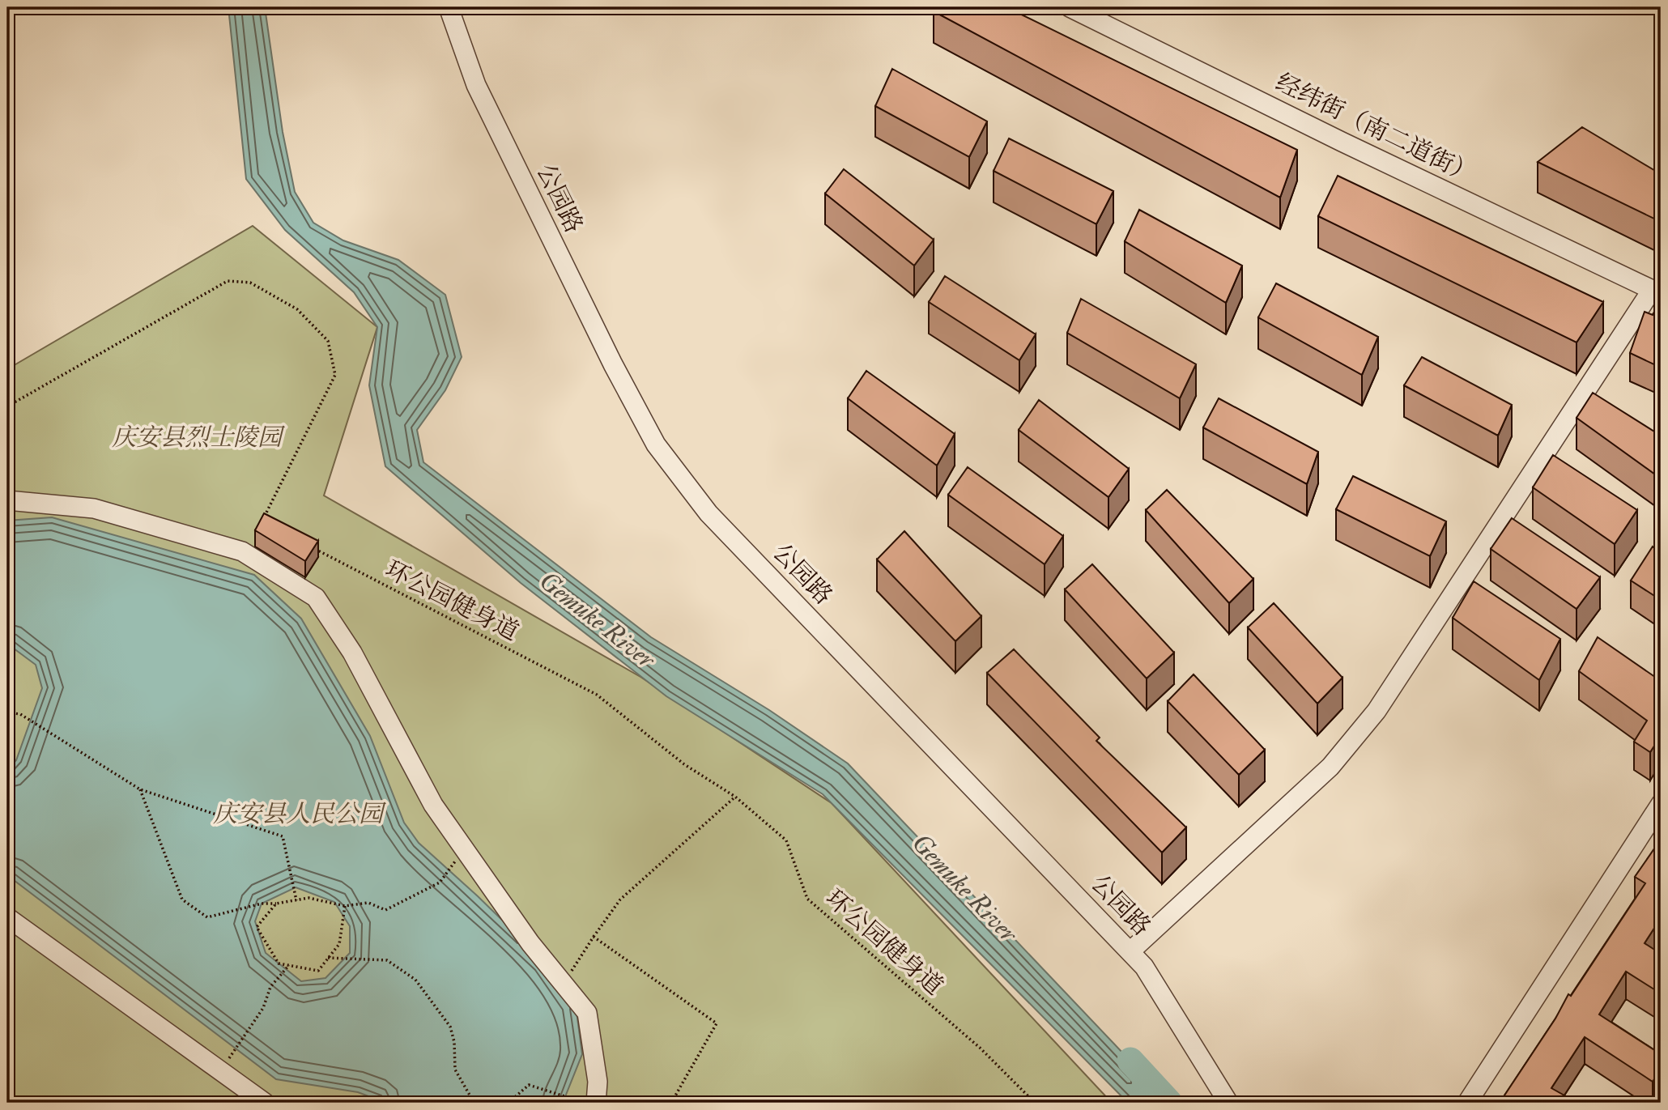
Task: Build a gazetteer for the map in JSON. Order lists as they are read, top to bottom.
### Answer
{
  "streets": {
    "street": ["经纬街（南二道街）", "公园路"],
    "path": ["环公园健身道"]
  },
  "water": ["Gemuke River"],
  "parks": ["庆安县烈士陵园", "庆安县人民公园"]
}
